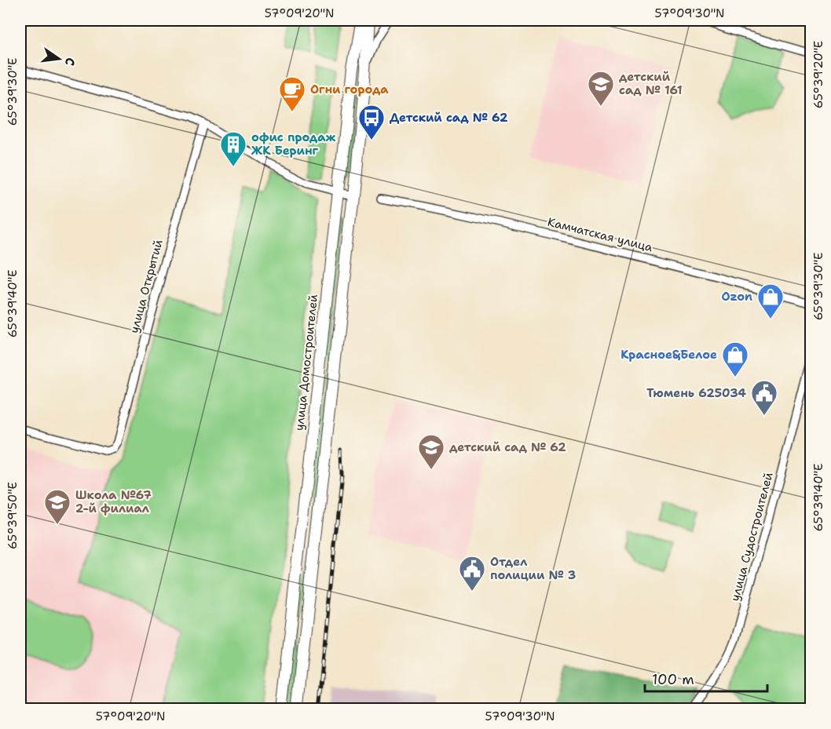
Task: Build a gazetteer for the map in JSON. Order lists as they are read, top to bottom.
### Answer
{
  "streets": {
    "main road": ["улица Домостроителей"],
    "street": ["Камчатская улица", "улица Открытий", "улица Судостроителей"]
  },
  "places": {
    "school or university": ["детский сад № 161", "детский сад № 62", "Школа №67 2-й филиал"],
    "cafe": ["Огни города"],
    "bus stop": ["Детский сад № 62"],
    "building": ["офис продаж ЖК Беринг"],
    "shop": ["Ozon", "Красное&Белое"],
    "public building": ["Тюмень 625034", "Отдел полиции № 3"]
  },
  "scale_bar": "100 m",
  "north": "right",
  "coordinates": [
    "57°09'20\"N",
    "57°09'30\"N",
    "65°39'20\"E",
    "65°39'30\"E",
    "65°39'40\"E",
    "65°39'50\"E"
  ]
}
